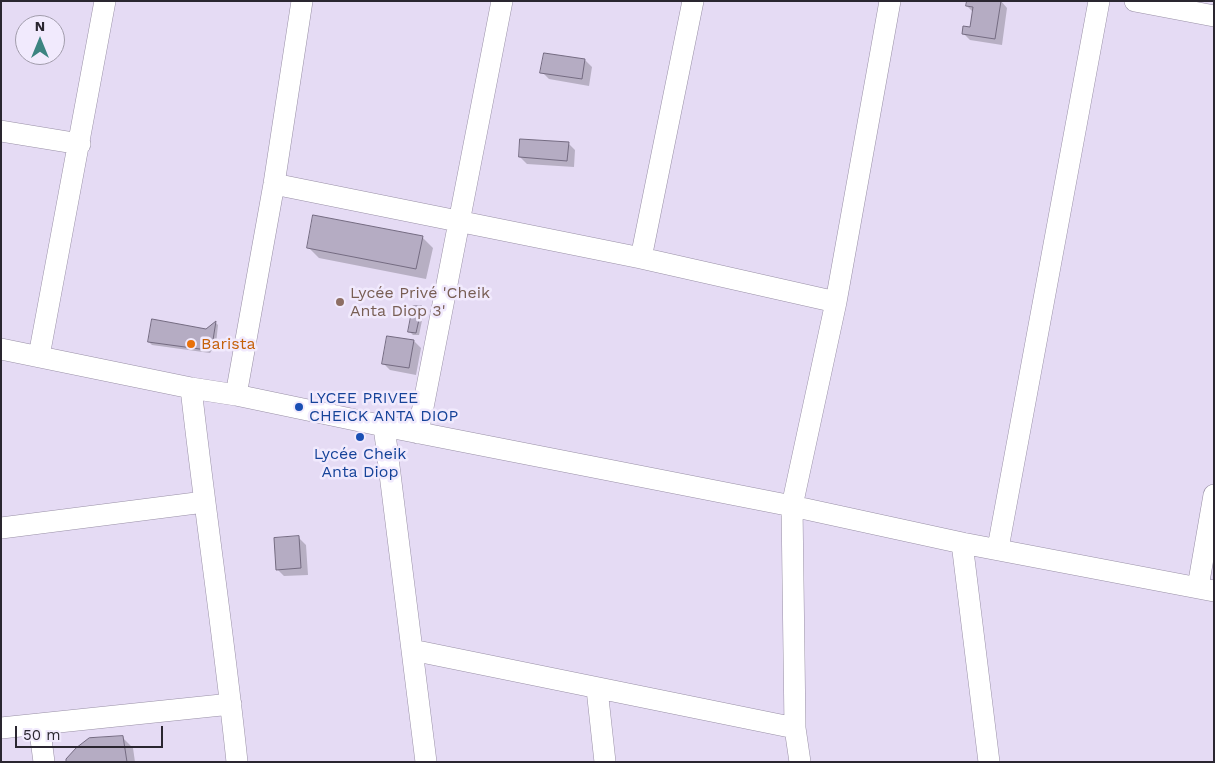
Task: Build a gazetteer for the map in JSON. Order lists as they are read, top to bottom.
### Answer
{
  "places": [
    "Lycée Privé 'Cheik Anta Diop 3'",
    "Barista",
    "LYCEE PRIVEE CHEICK ANTA DIOP",
    "Lycée Cheik Anta Diop"
  ],
  "scale_bar": "50 m",
  "north": "top"
}
